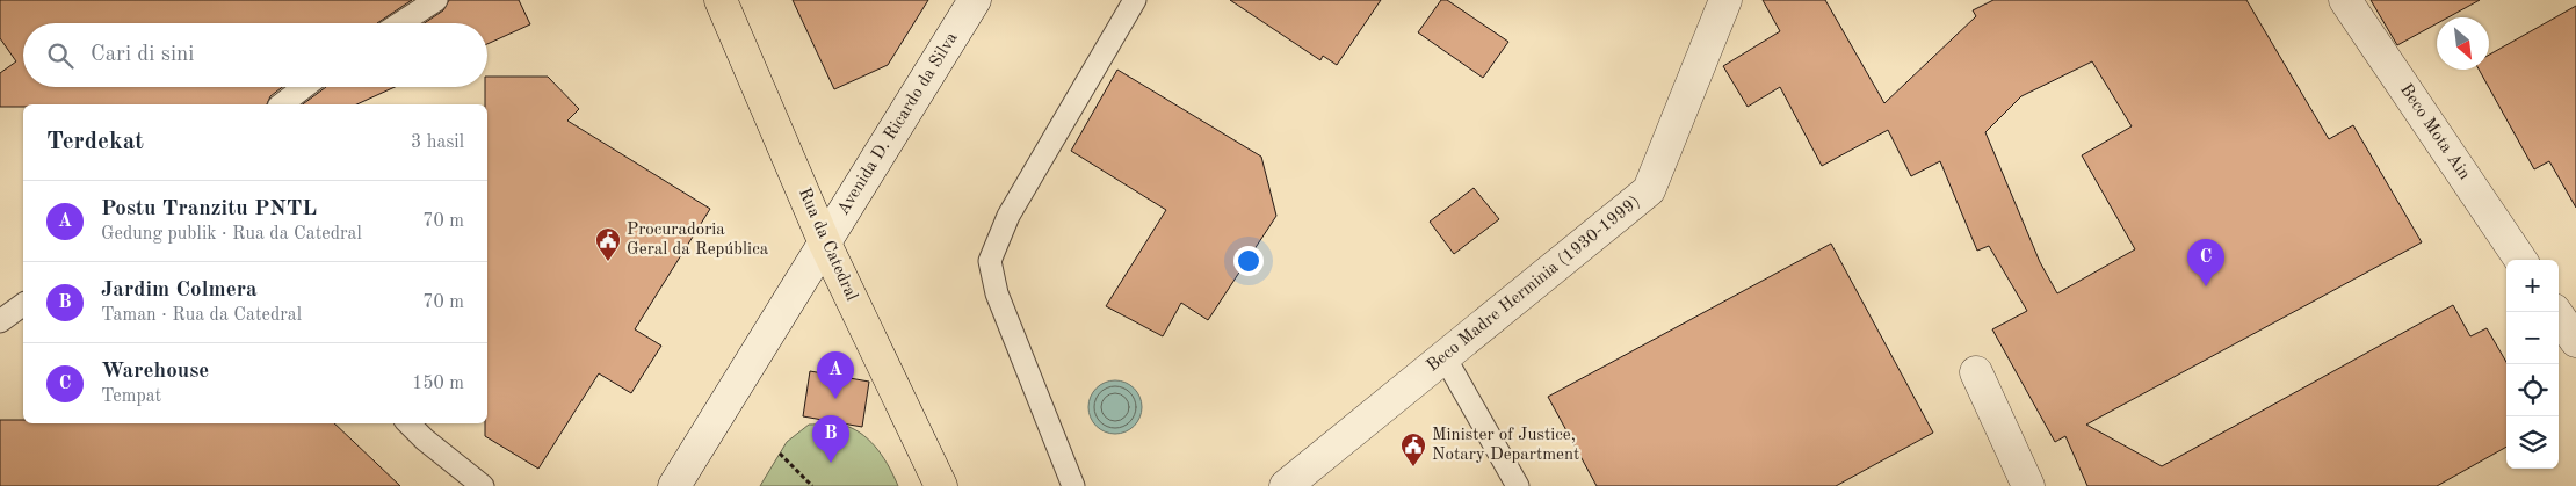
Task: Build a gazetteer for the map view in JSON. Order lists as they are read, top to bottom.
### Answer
{
  "streets": {
    "main road": ["Rua da Catedral"],
    "street": ["Avenida D. Ricardo da Silva", "Beco Mota Ain", "Beco Madre Herminia (1930-1999)"]
  },
  "crossings": [
    ["Avenida D. Ricardo da Silva", "Rua da Catedral"]
  ],
  "places": {
    "public building": ["Procuradoria Geral da República", "Minister of Justice, Notary Department"]
  },
  "north": "bottom right",
  "page": {
    "search": "Cari di sini",
    "heading": ["Terdekat", "3 hasil"],
    "list": [
      {
        "mark": "A",
        "name": "Postu Tranzitu PNTL",
        "note": "Gedung publik · Rua da Catedral",
        "value": "70 m"
      },
      {
        "mark": "B",
        "name": "Jardim Colmera",
        "note": "Taman · Rua da Catedral",
        "value": "70 m"
      },
      {
        "mark": "C",
        "name": "Warehouse",
        "note": "Tempat",
        "value": "150 m"
      }
    ],
    "pins": ["C", "A", "B"],
    "map_buttons": ["+", "−"]
  }
}
